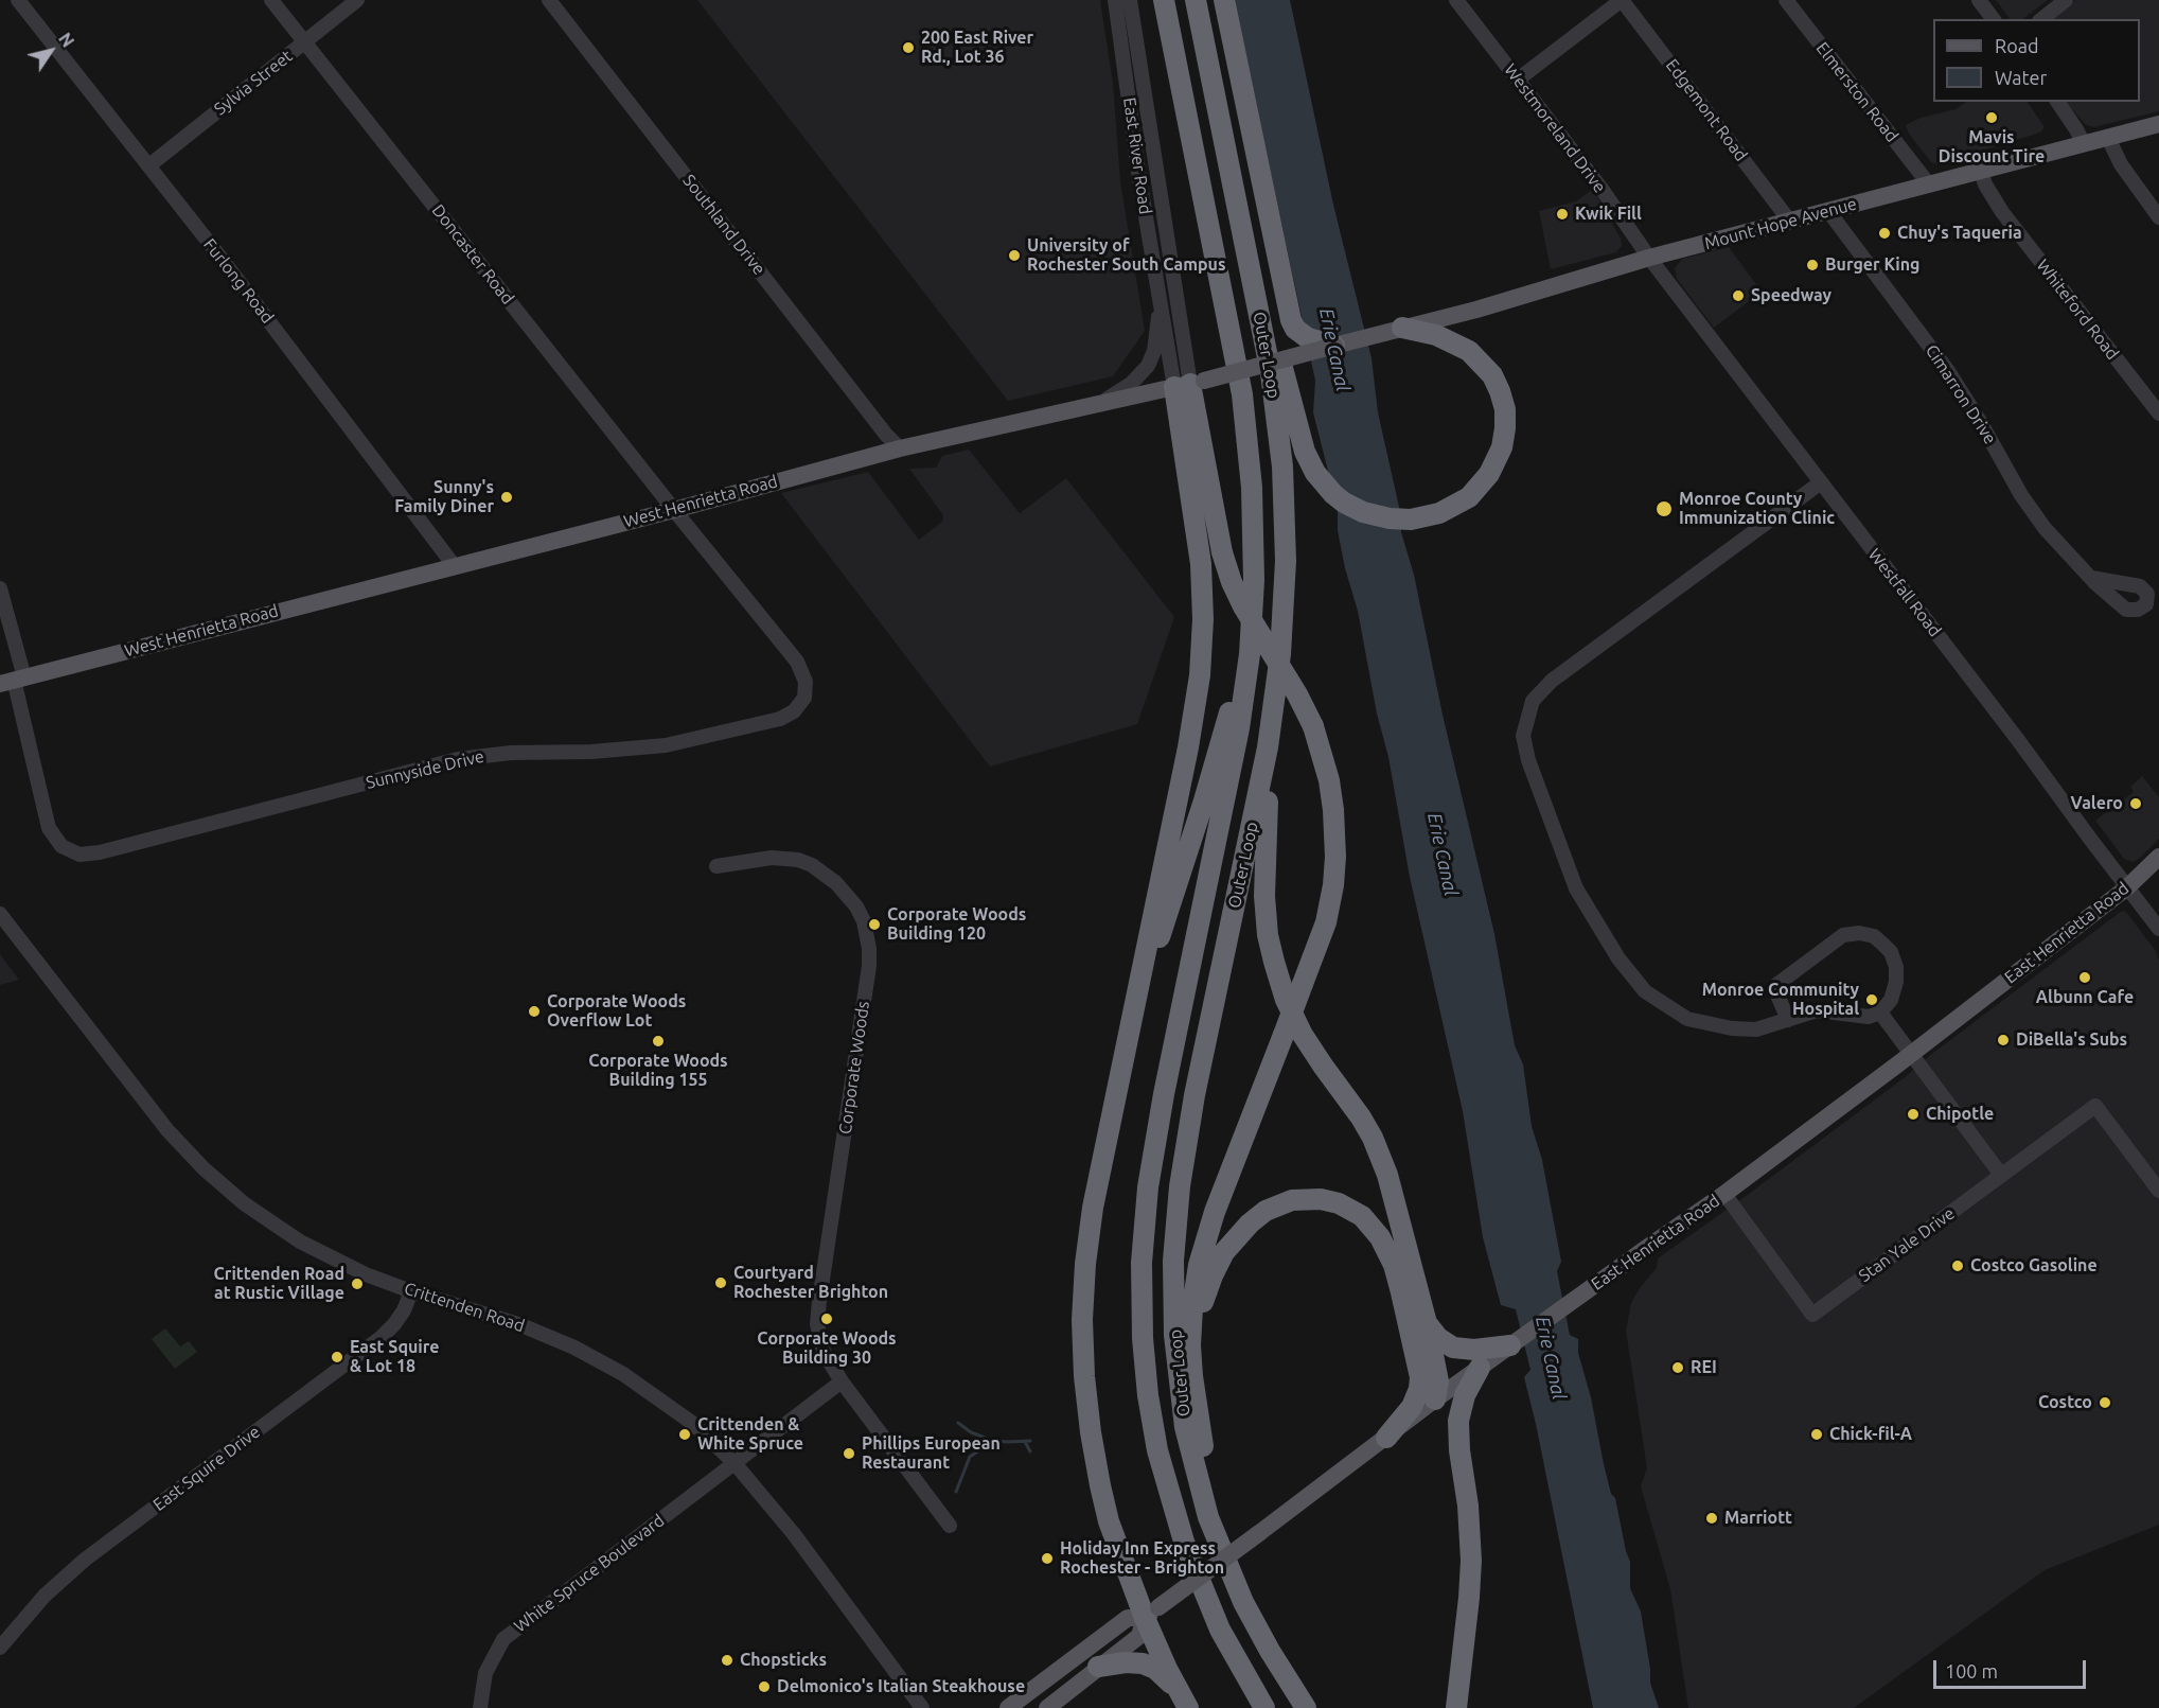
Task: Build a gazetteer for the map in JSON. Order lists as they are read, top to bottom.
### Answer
{
  "streets": {
    "highway": ["Outer Loop"],
    "main road": ["Mount Hope Avenue", "West Henrietta Road", "East Henrietta Road"],
    "street": [
      "Sylvia Street",
      "Elmerston Road",
      "Edgemont Road",
      "Westmoreland Drive",
      "East River Road",
      "Southland Drive",
      "Doncaster Road",
      "Furlong Road",
      "Whiteford Road",
      "Cimarron Drive",
      "Westfall Road",
      "Sunnyside Drive",
      "Corporate Woods",
      "Stan Yale Drive",
      "Crittenden Road",
      "East Squire Drive",
      "White Spruce Boulevard"
    ]
  },
  "crossings": [
    ["Sylvia Street", "Doncaster Road"],
    ["Sylvia Street", "Furlong Road"],
    ["Elmerston Road", "Mount Hope Avenue"],
    ["Edgemont Road", "Mount Hope Avenue"],
    ["Westmoreland Drive", "Mount Hope Avenue"],
    ["Westmoreland Drive", "Westfall Road"],
    ["East River Road", "West Henrietta Road"],
    ["Mount Hope Avenue", "Whiteford Road"],
    ["Mount Hope Avenue", "Cimarron Drive"],
    ["Mount Hope Avenue", "West Henrietta Road"],
    ["Mount Hope Avenue", "Westfall Road"],
    ["Southland Drive", "West Henrietta Road"],
    ["Doncaster Road", "West Henrietta Road"],
    ["Doncaster Road", "Sunnyside Drive"],
    ["Furlong Road", "West Henrietta Road"],
    ["West Henrietta Road", "Sunnyside Drive"],
    ["Westfall Road", "East Henrietta Road"],
    ["East Henrietta Road", "Stan Yale Drive"],
    ["Crittenden Road", "East Squire Drive"],
    ["Crittenden Road", "White Spruce Boulevard"]
  ],
  "water": ["Erie Canal"],
  "places": [
    "200 East River Rd., Lot 36",
    "Mavis Discount Tire",
    "Kwik Fill",
    "Chuy's Taqueria",
    "University of Rochester South Campus",
    "Burger King",
    "Speedway",
    "Sunny's Family Diner",
    "Monroe County Immunization Clinic",
    "Valero",
    "Corporate Woods Building 120",
    "Albunn Cafe",
    "Monroe Community Hospital",
    "Corporate Woods Overflow Lot",
    "DiBella's Subs",
    "Corporate Woods Building 155",
    "Chipotle",
    "Costco Gasoline",
    "Courtyard Rochester Brighton",
    "Crittenden Road at Rustic Village",
    "Corporate Woods Building 30",
    "East Squire & Lot 18",
    "REI",
    "Costco",
    "Crittenden & White Spruce",
    "Chick-fil-A",
    "Phillips European Restaurant",
    "Marriott",
    "Holiday Inn Express Rochester - Brighton",
    "Chopsticks",
    "Delmonico's Italian Steakhouse"
  ],
  "legend": ["Road", "Water"],
  "scale_bar": "100 m",
  "north": "top right"
}
